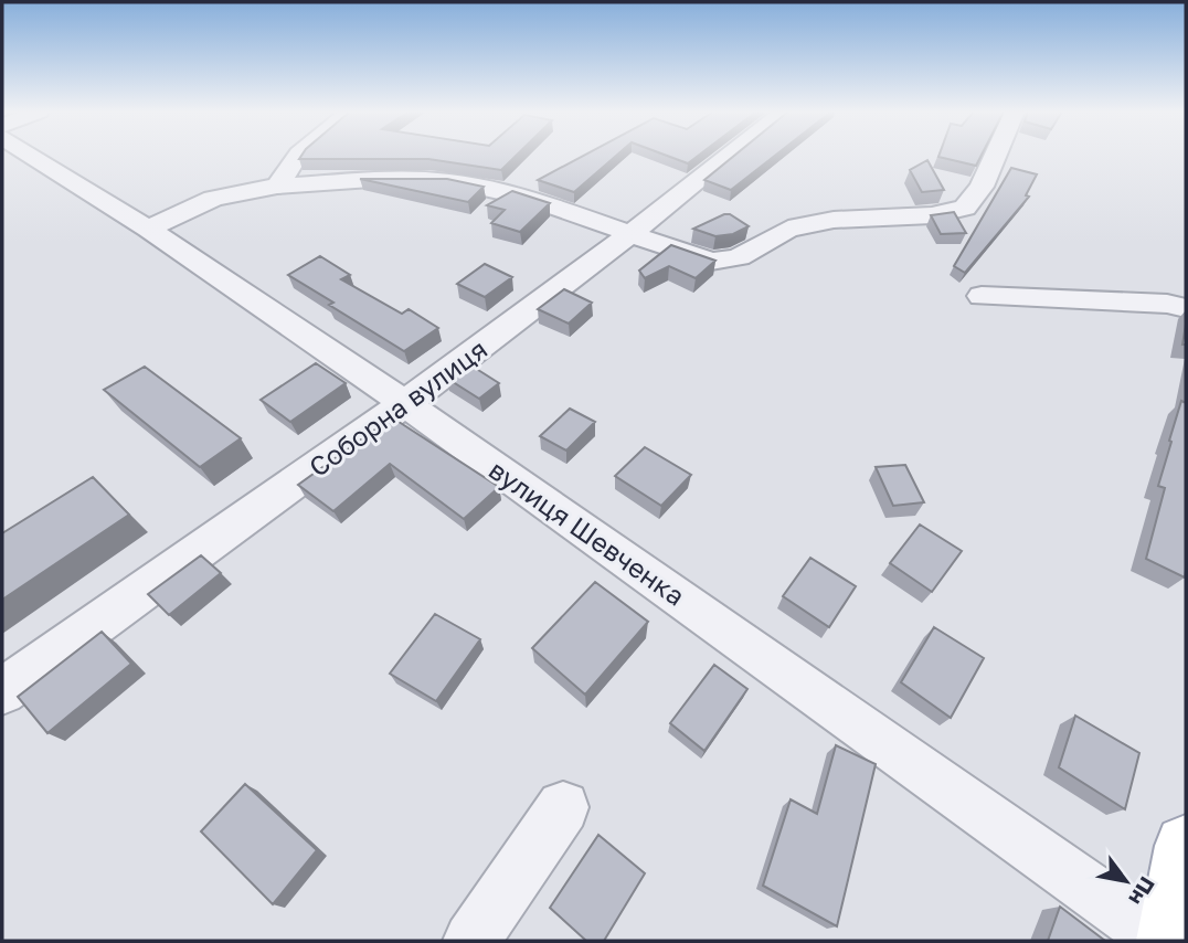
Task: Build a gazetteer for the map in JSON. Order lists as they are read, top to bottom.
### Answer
{
  "streets": {
    "street": ["Соборна вулиця", "вулиця Шевченка"]
  },
  "crossings": [
    ["Соборна вулиця", "вулиця Шевченка"]
  ],
  "north": "bottom right"
}
